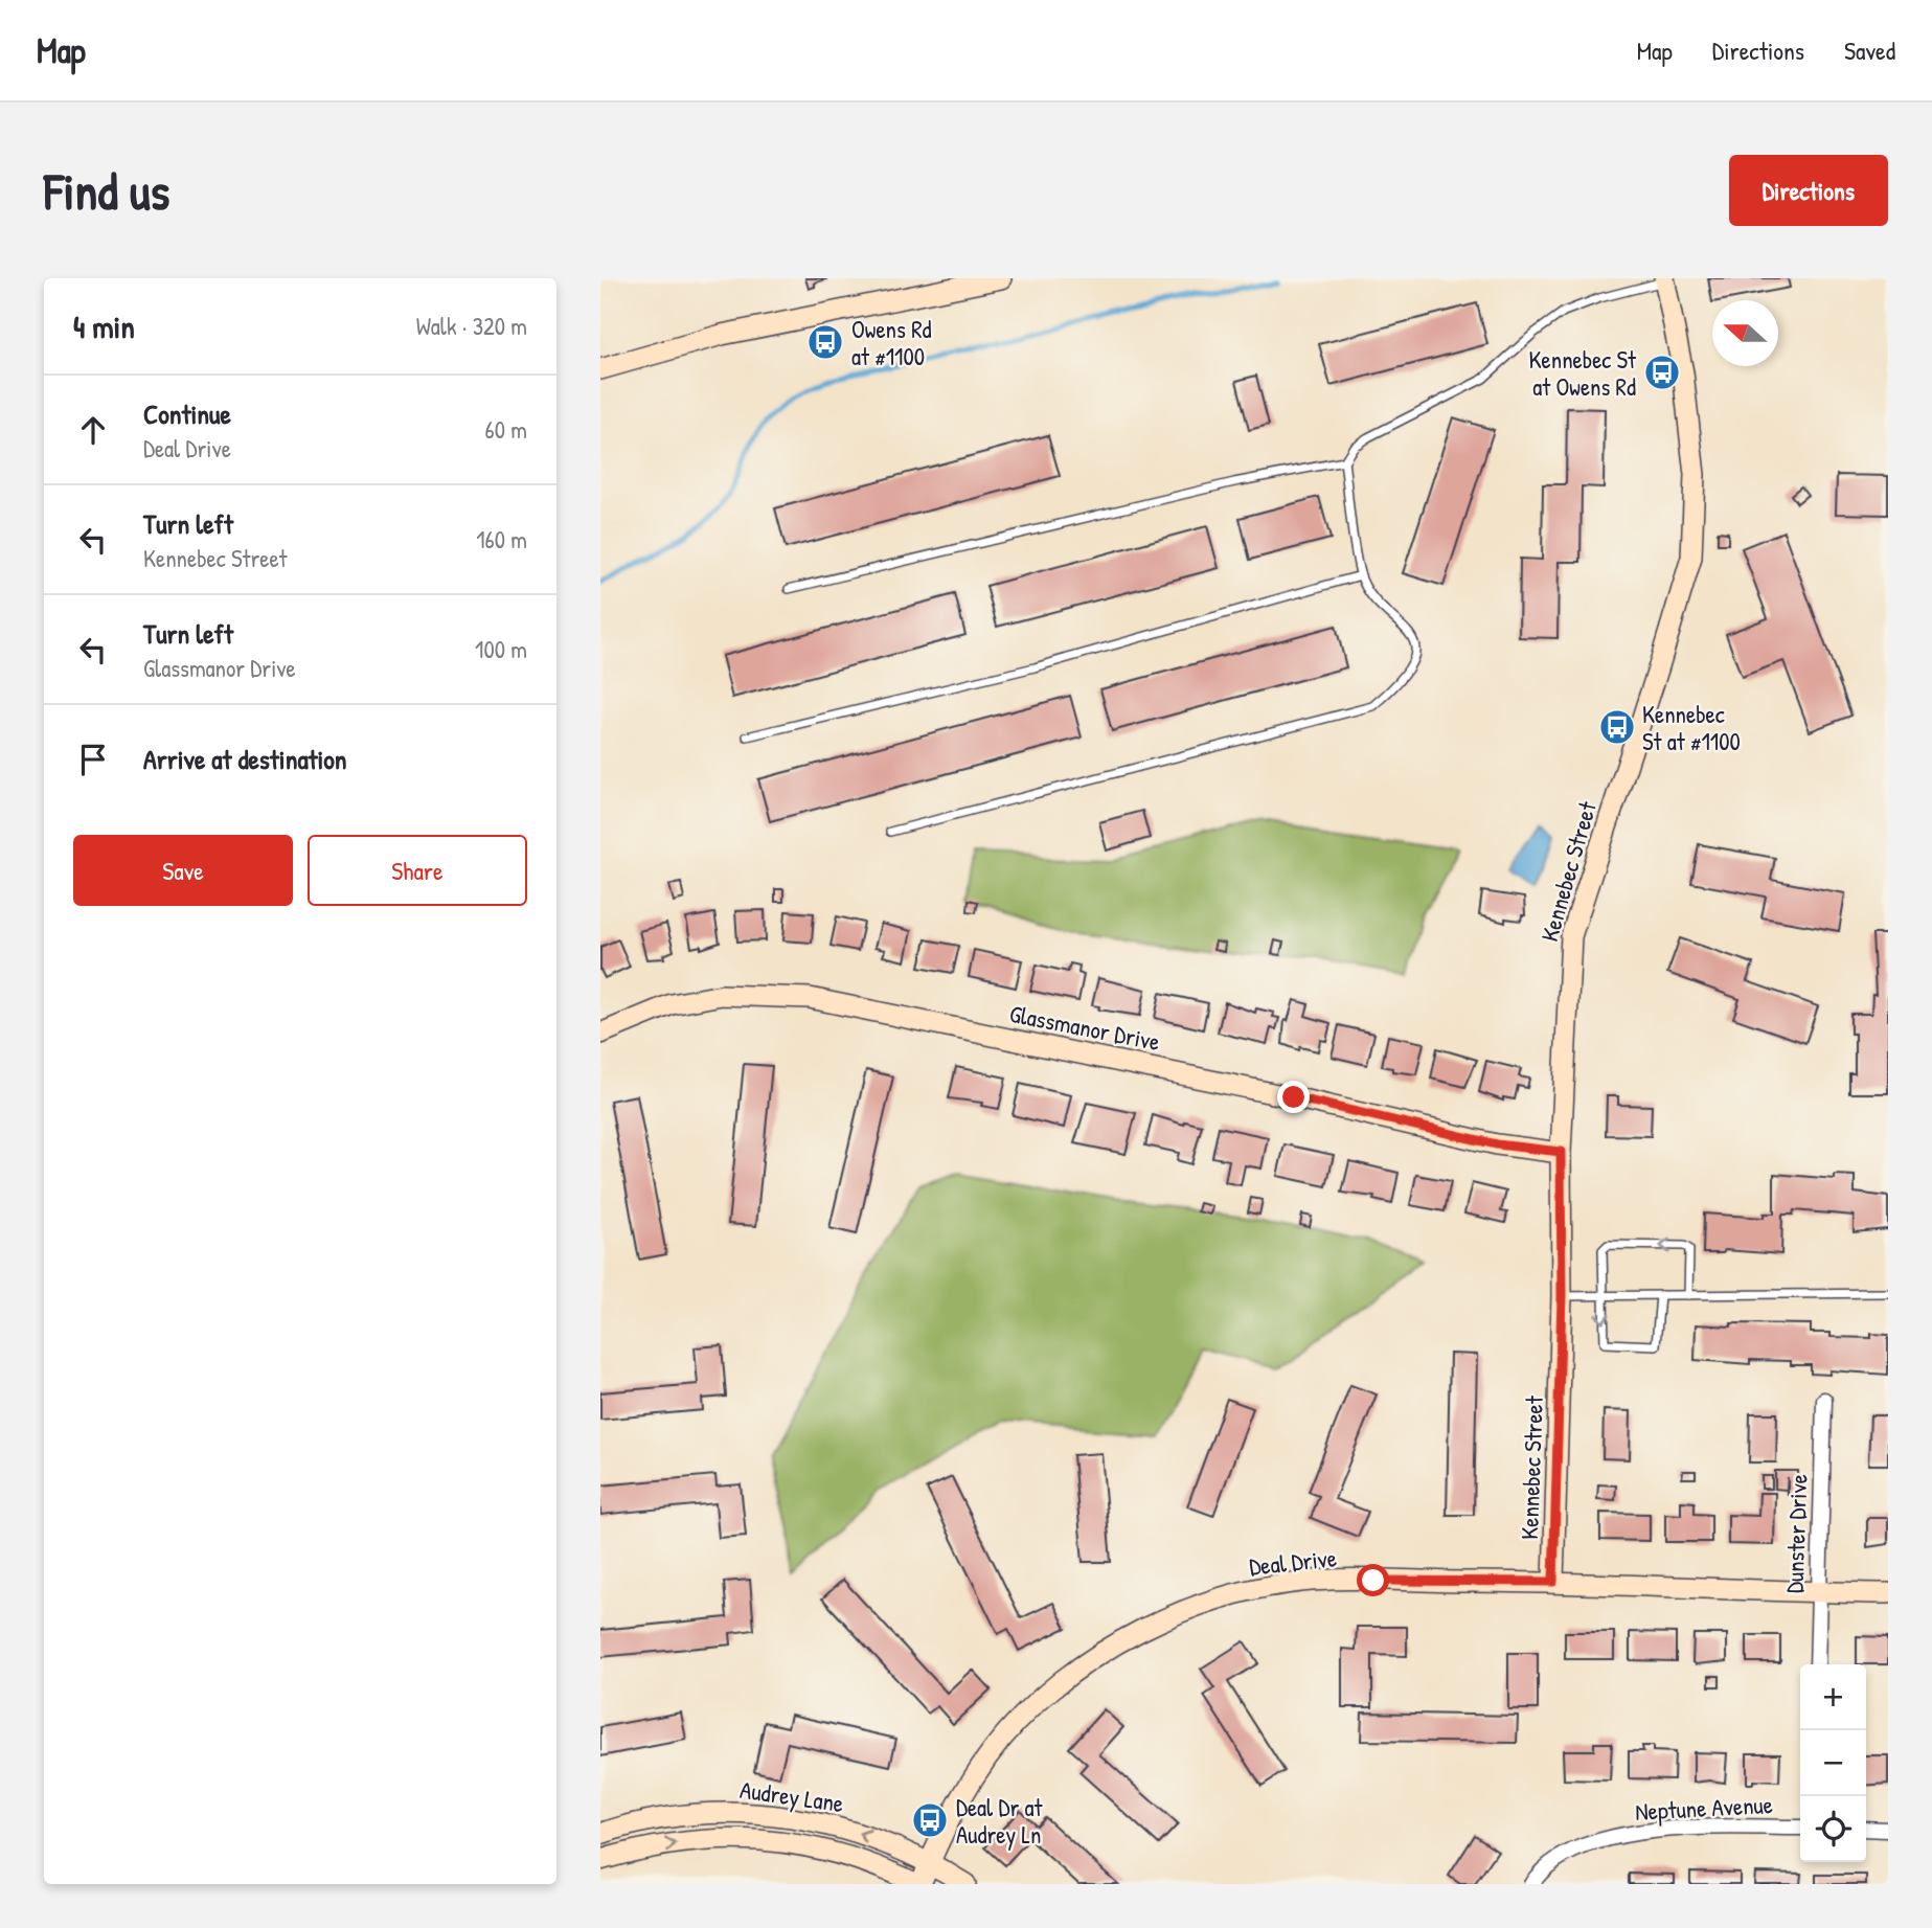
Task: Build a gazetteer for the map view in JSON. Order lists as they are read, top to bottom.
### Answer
{
  "streets": {
    "street": [
      "Kennebec Street",
      "Glassmanor Drive",
      "Dunster Drive",
      "Deal Drive",
      "Audrey Lane",
      "Neptune Avenue"
    ]
  },
  "crossings": [
    ["Kennebec Street", "Glassmanor Drive"],
    ["Kennebec Street", "Deal Drive"],
    ["Dunster Drive", "Deal Drive"],
    ["Deal Drive", "Audrey Lane"]
  ],
  "places": {
    "bus stop": [
      "Owens Rd at #1100",
      "Kennebec St at Owens Rd",
      "Kennebec St at #1100",
      "Deal Dr at Audrey Ln"
    ]
  },
  "north": "left",
  "page": {
    "header": "Map",
    "nav": ["Map", "Directions", "Saved"],
    "buttons": [
      "Directions",
      ["Save", "Share"]
    ],
    "title": "Find us",
    "heading": ["4 min", "Walk · 320 m"],
    "list": [
      ["Continue", "Deal Drive", "60 m"],
      ["Turn left", "Kennebec Street", "160 m"],
      ["Turn left", "Glassmanor Drive", "100 m"],
      "Arrive at destination"
    ],
    "map_buttons": ["+", "−"]
  }
}
